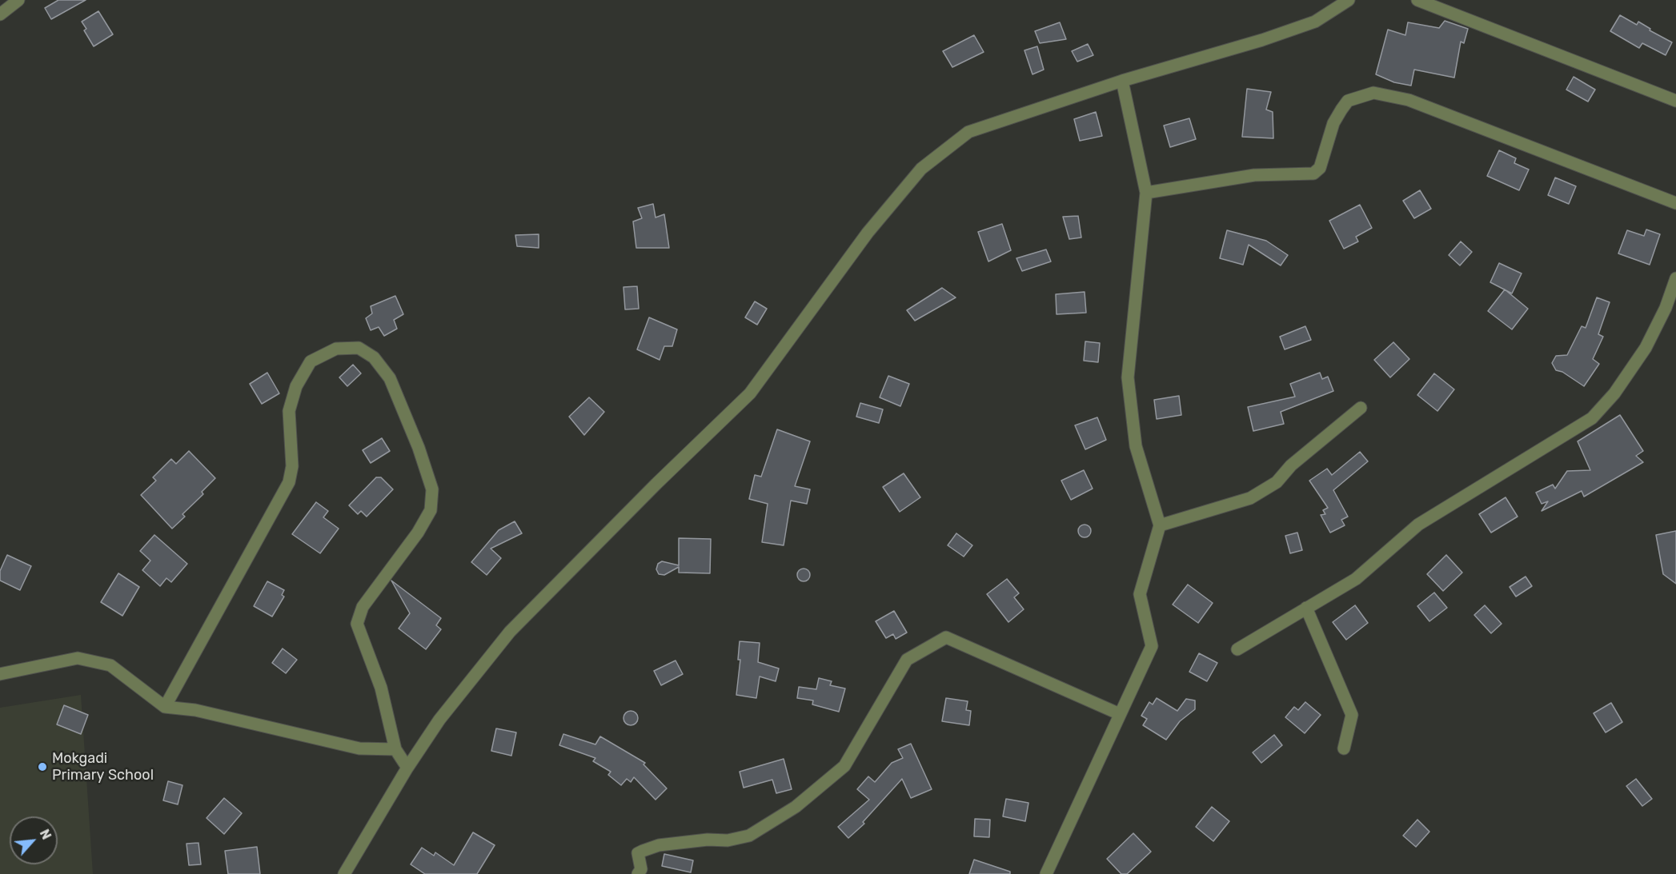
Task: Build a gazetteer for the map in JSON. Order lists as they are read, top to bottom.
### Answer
{
  "places": ["Mokgadi Primary School"],
  "north": "top right"
}
